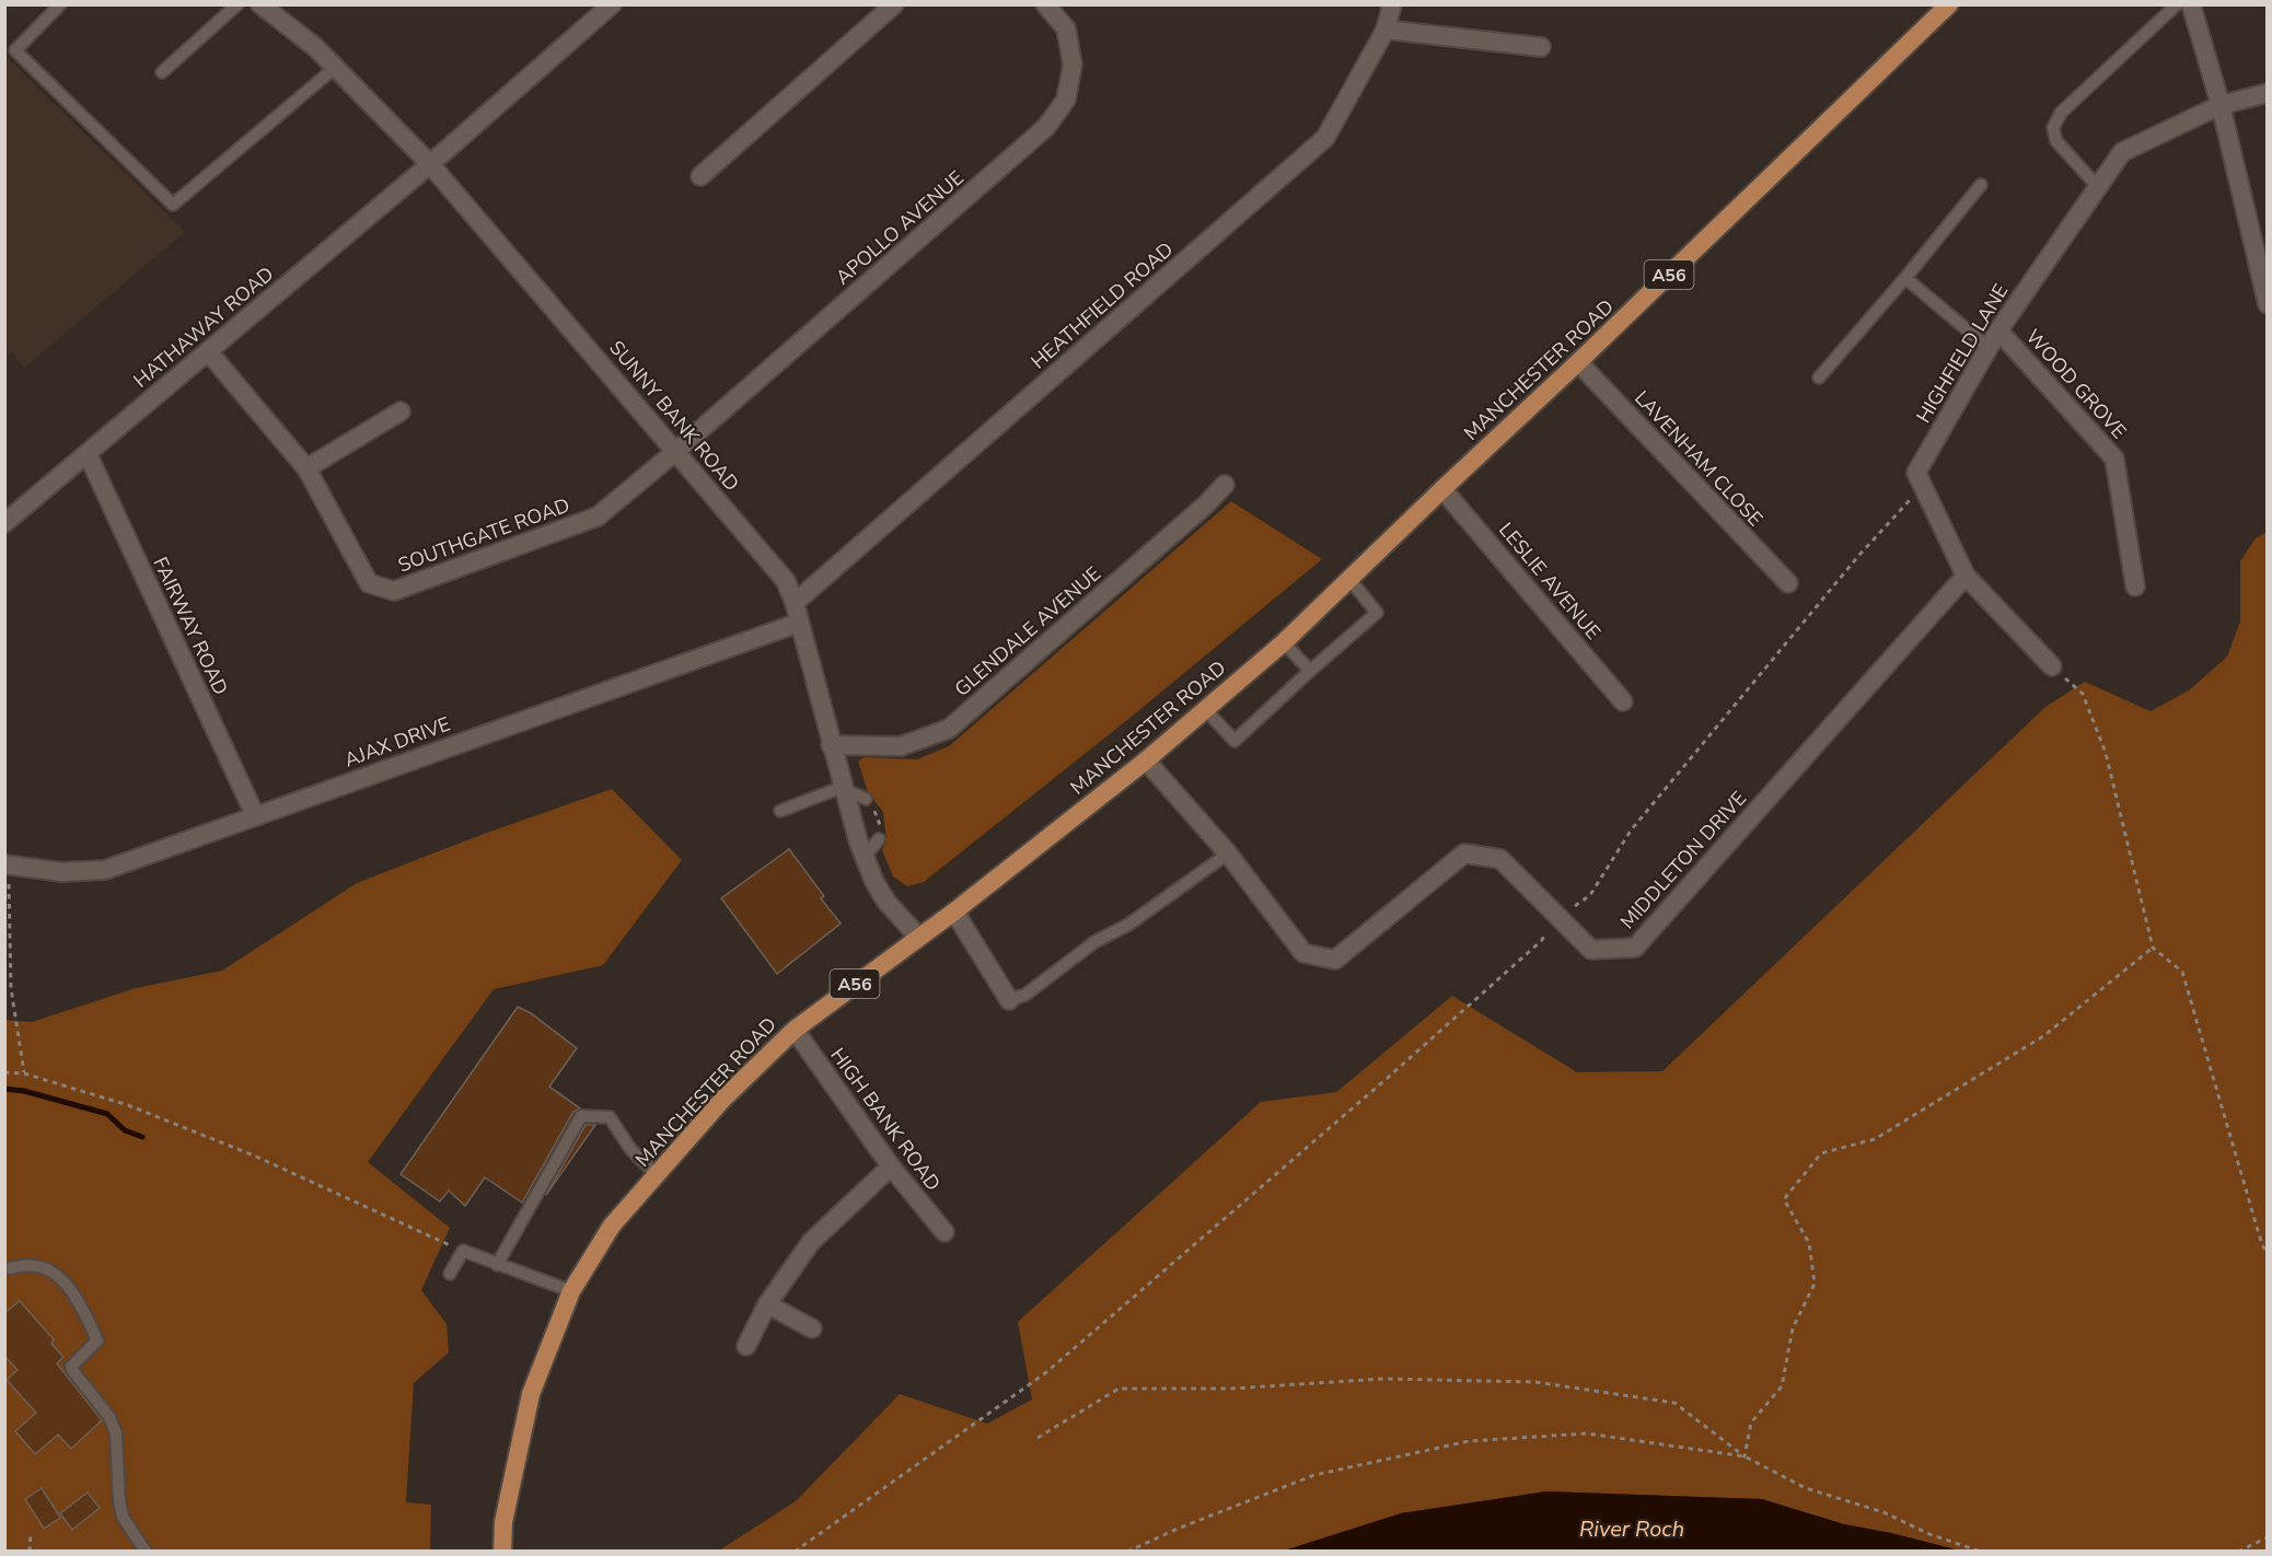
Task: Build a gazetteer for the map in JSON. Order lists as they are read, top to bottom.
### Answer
{
  "streets": {
    "highway": ["A56", "MANCHESTER ROAD"],
    "street": [
      "APOLLO AVENUE",
      "HEATHFIELD ROAD",
      "HATHAWAY ROAD",
      "HIGHFIELD LANE",
      "WOOD GROVE",
      "SUNNY BANK ROAD",
      "LAVENHAM CLOSE",
      "SOUTHGATE ROAD",
      "LESLIE AVENUE",
      "FAIRWAY ROAD",
      "GLENDALE AVENUE",
      "AJAX DRIVE",
      "MIDDLETON DRIVE",
      "HIGH BANK ROAD"
    ]
  },
  "crossings": [
    ["APOLLO AVENUE", "SUNNY BANK ROAD"],
    ["APOLLO AVENUE", "SOUTHGATE ROAD"],
    ["HEATHFIELD ROAD", "SUNNY BANK ROAD"],
    ["HATHAWAY ROAD", "SUNNY BANK ROAD"],
    ["HATHAWAY ROAD", "SOUTHGATE ROAD"],
    ["HATHAWAY ROAD", "FAIRWAY ROAD"],
    ["HIGHFIELD LANE", "WOOD GROVE"],
    ["MANCHESTER ROAD", "SUNNY BANK ROAD"],
    ["MANCHESTER ROAD", "LAVENHAM CLOSE"],
    ["MANCHESTER ROAD", "LESLIE AVENUE"],
    ["MANCHESTER ROAD", "MIDDLETON DRIVE"],
    ["MANCHESTER ROAD", "HIGH BANK ROAD"],
    ["SUNNY BANK ROAD", "SOUTHGATE ROAD"],
    ["SUNNY BANK ROAD", "GLENDALE AVENUE"],
    ["SUNNY BANK ROAD", "AJAX DRIVE"],
    ["FAIRWAY ROAD", "AJAX DRIVE"]
  ],
  "water": ["River Roch"]
}
